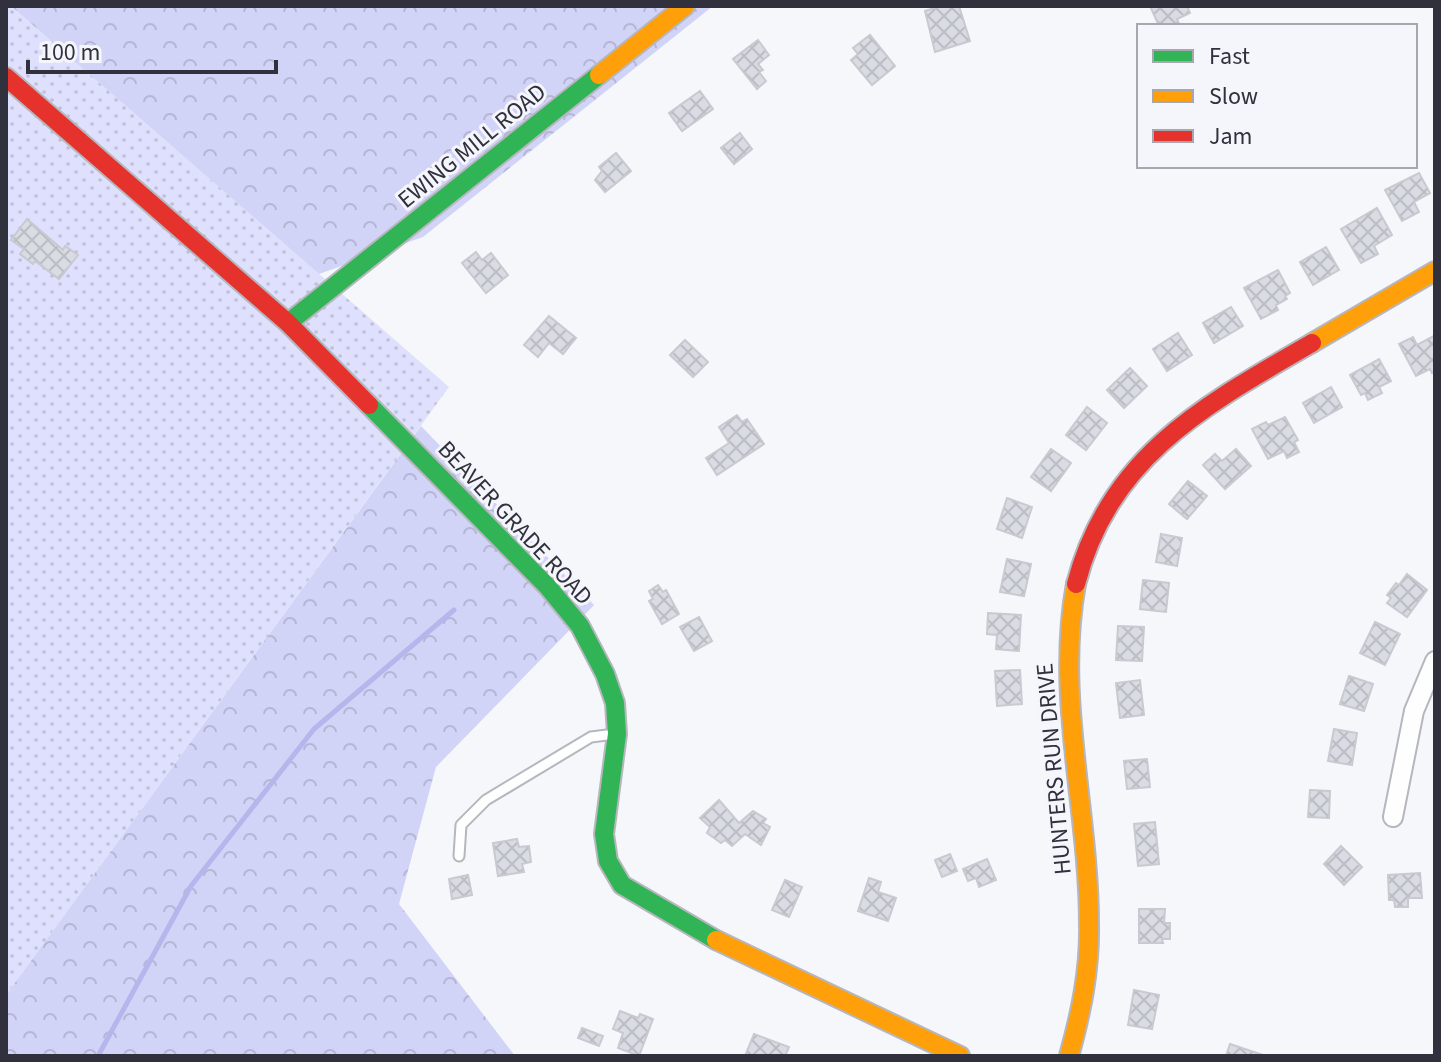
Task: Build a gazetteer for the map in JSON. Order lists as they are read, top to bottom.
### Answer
{
  "streets": {
    "street": ["EWING MILL ROAD", "BEAVER GRADE ROAD", "HUNTERS RUN DRIVE"]
  },
  "crossings": [
    ["EWING MILL ROAD", "BEAVER GRADE ROAD"]
  ],
  "legend": ["Fast", "Slow", "Jam"],
  "scale_bar": "100 m"
}
